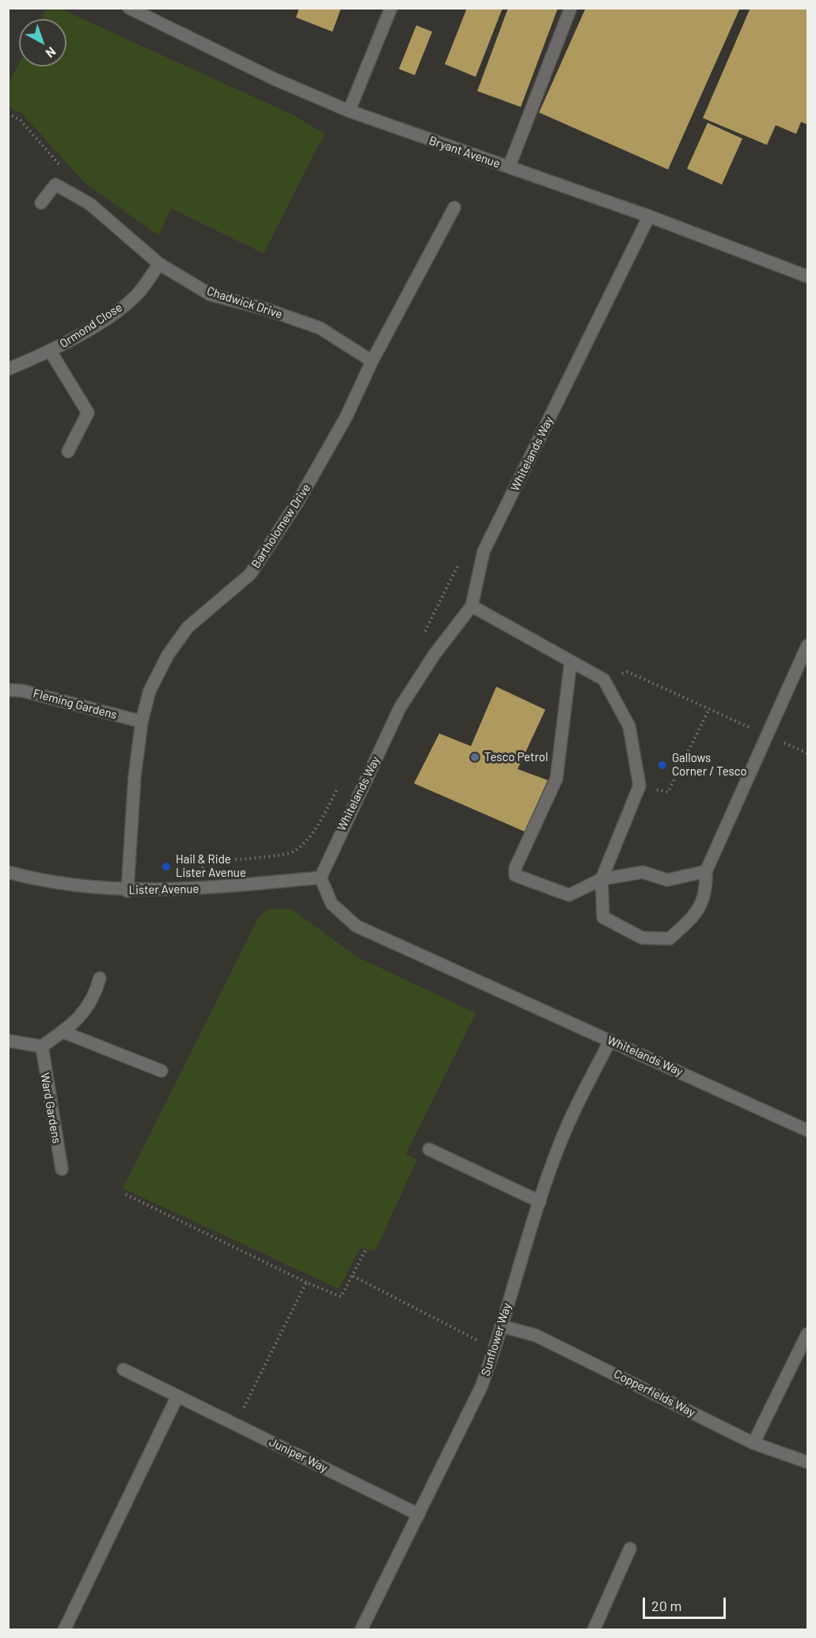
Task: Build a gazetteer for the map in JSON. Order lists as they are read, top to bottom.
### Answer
{
  "streets": {
    "street": [
      "Bryant Avenue",
      "Chadwick Drive",
      "Ormond Close",
      "Whitelands Way",
      "Bartholomew Drive",
      "Fleming Gardens",
      "Lister Avenue",
      "Ward Gardens",
      "Sunflower Way",
      "Copperfields Way",
      "Juniper Way"
    ]
  },
  "crossings": [
    ["Bryant Avenue", "Whitelands Way"],
    ["Chadwick Drive", "Ormond Close"],
    ["Chadwick Drive", "Bartholomew Drive"],
    ["Whitelands Way", "Lister Avenue"],
    ["Whitelands Way", "Sunflower Way"],
    ["Bartholomew Drive", "Fleming Gardens"],
    ["Bartholomew Drive", "Lister Avenue"],
    ["Sunflower Way", "Copperfields Way"],
    ["Sunflower Way", "Juniper Way"]
  ],
  "places": ["Tesco Petrol", "Gallows Corner / Tesco", "Hail & Ride Lister Avenue"],
  "scale_bar": "20 m",
  "north": "bottom right"
}
